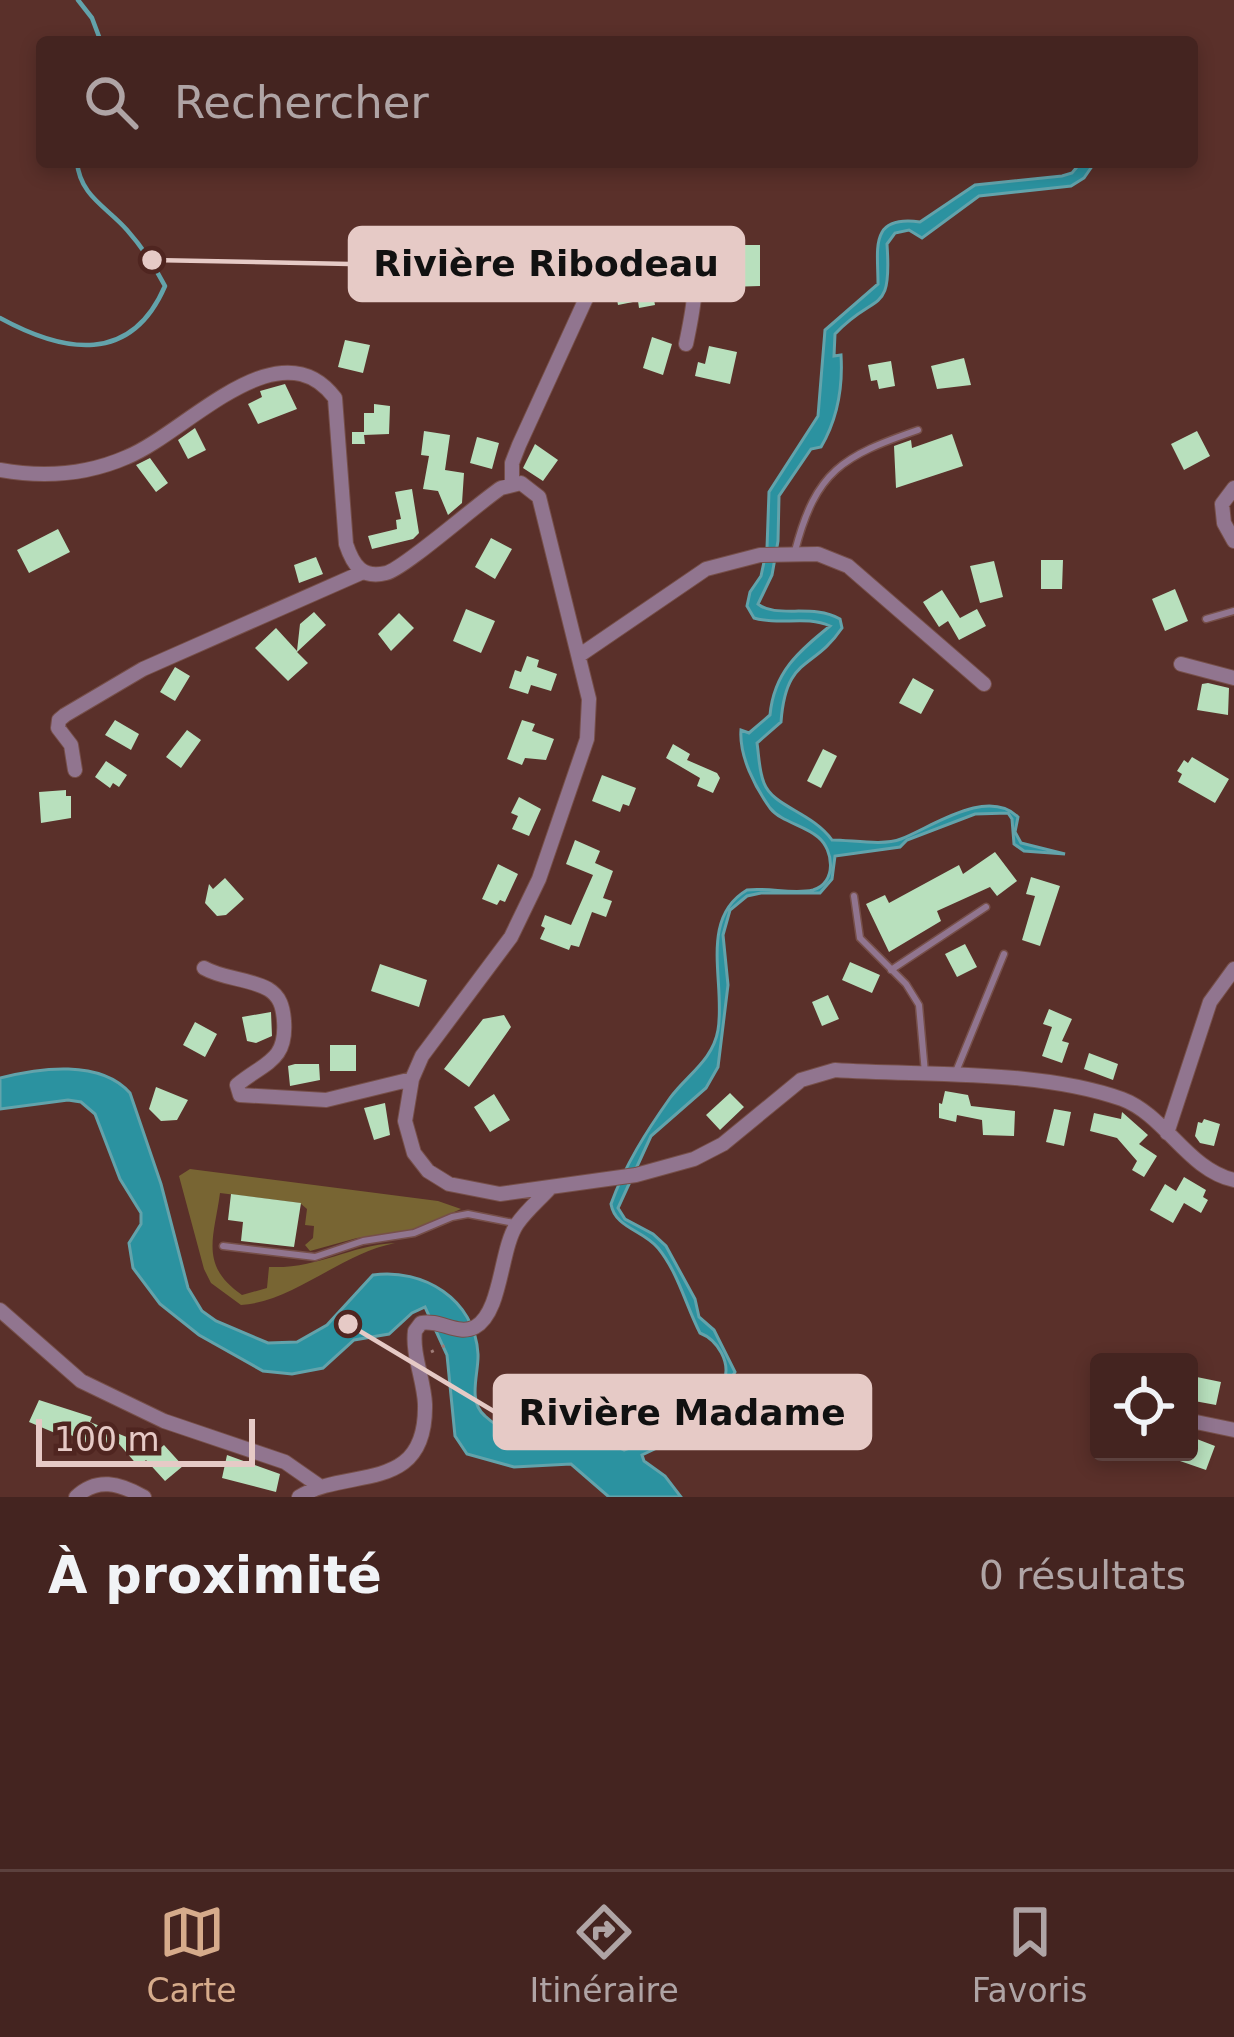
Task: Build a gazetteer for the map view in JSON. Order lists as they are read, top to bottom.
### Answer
{
  "places": ["Rivière Ribodeau", "Rivière Madame"],
  "scale_bar": "100 m",
  "page": {
    "search": "Rechercher",
    "scale": "100 m",
    "heading": ["À proximité", "0 résultats"],
    "nav": ["Carte", "Itinéraire", "Favoris"]
  }
}
